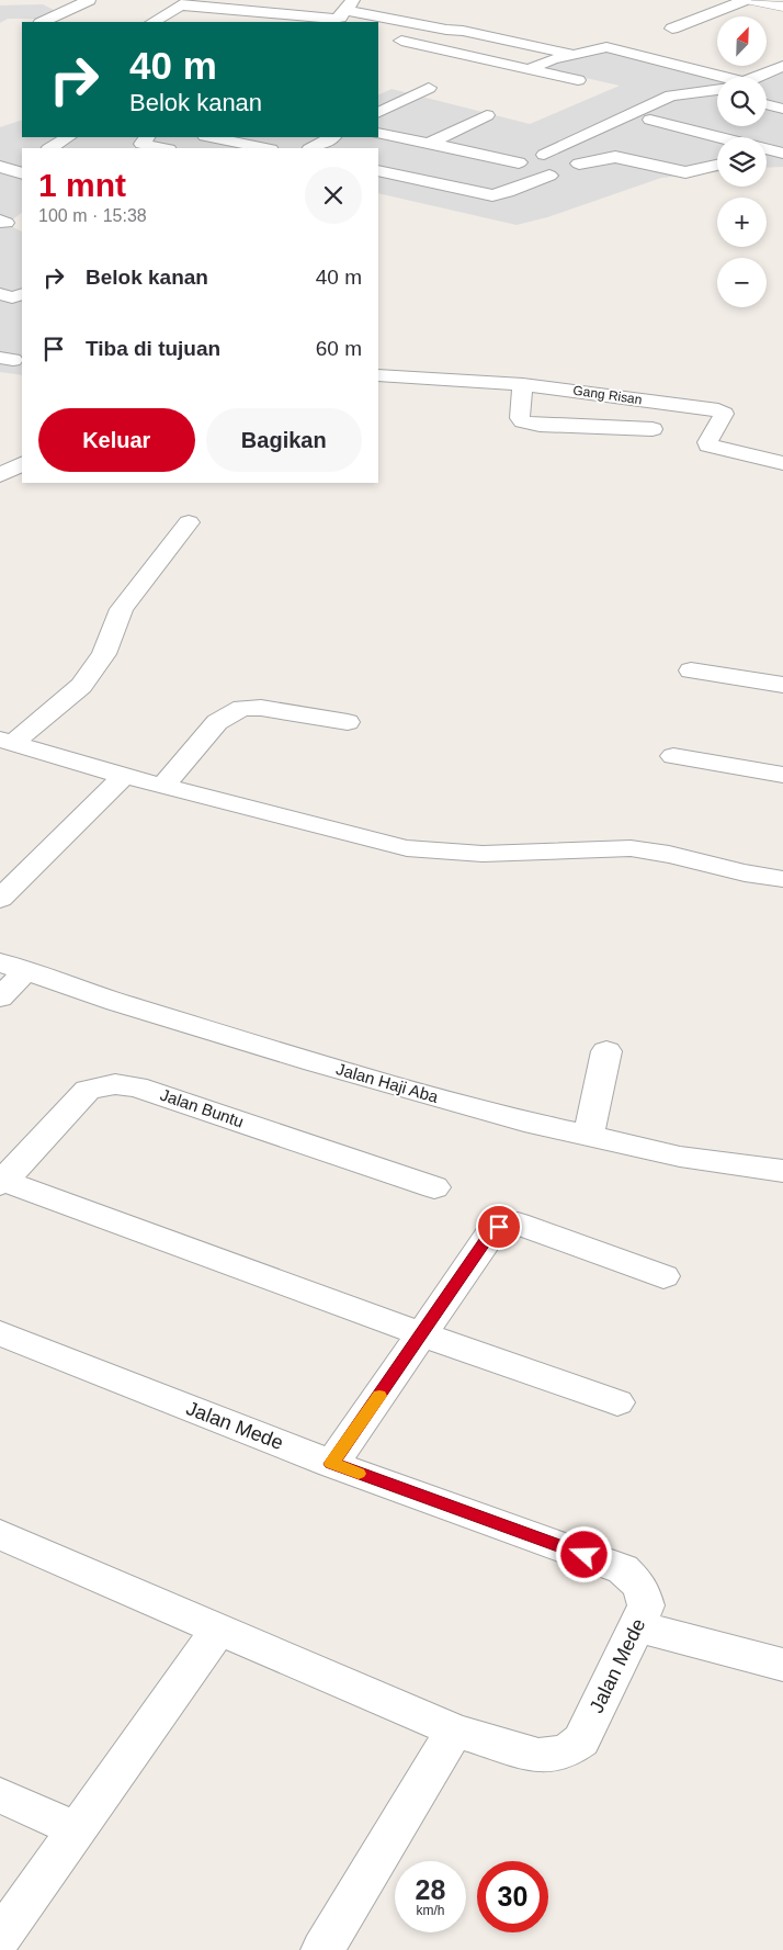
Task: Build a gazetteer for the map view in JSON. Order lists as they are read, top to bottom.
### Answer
{
  "streets": {
    "street": [
      "Gang Risan",
      "Jalan Haji Aba",
      "Jalan Buntu",
      "Jalan Mede"
    ]
  },
  "north": "top right",
  "page": {
    "map_buttons": ["+", "−"],
    "turn": ["40 m", "Belok kanan"],
    "heading": ["1 mnt", "100 m · 15:38"],
    "list": [
      {
        "name": "Belok kanan",
        "value": "40 m"
      },
      {
        "name": "Tiba di tujuan",
        "value": "60 m"
      }
    ],
    "buttons": ["Keluar", "Bagikan"],
    "speed": "28 km/h",
    "limit": "30"
  }
}
